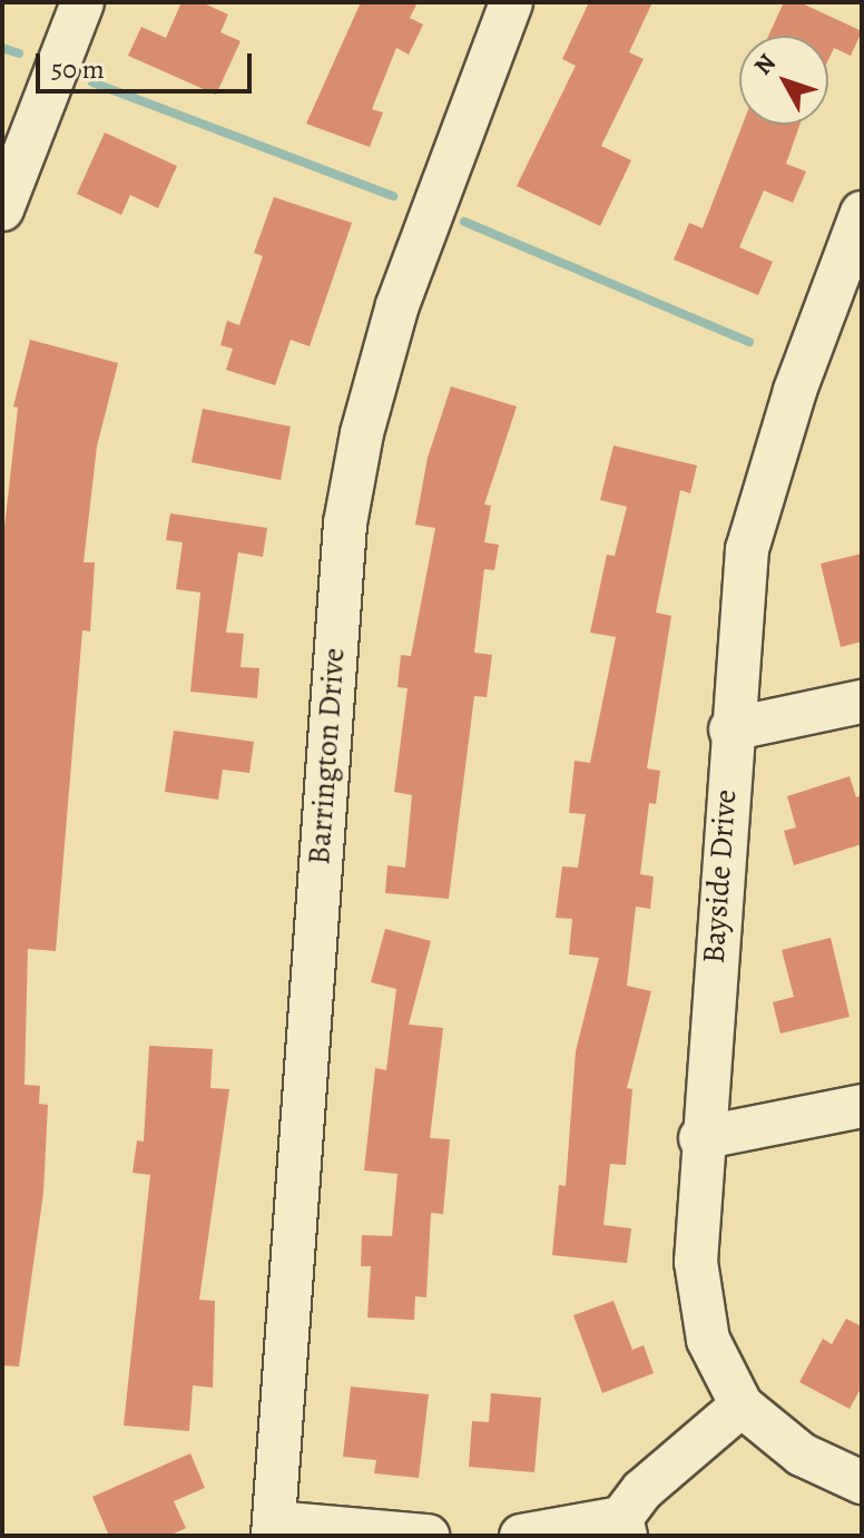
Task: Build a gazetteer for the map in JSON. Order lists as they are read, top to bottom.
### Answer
{
  "streets": {
    "street": ["Barrington Drive", "Bayside Drive"]
  },
  "scale_bar": "50 m",
  "north": "top left"
}
